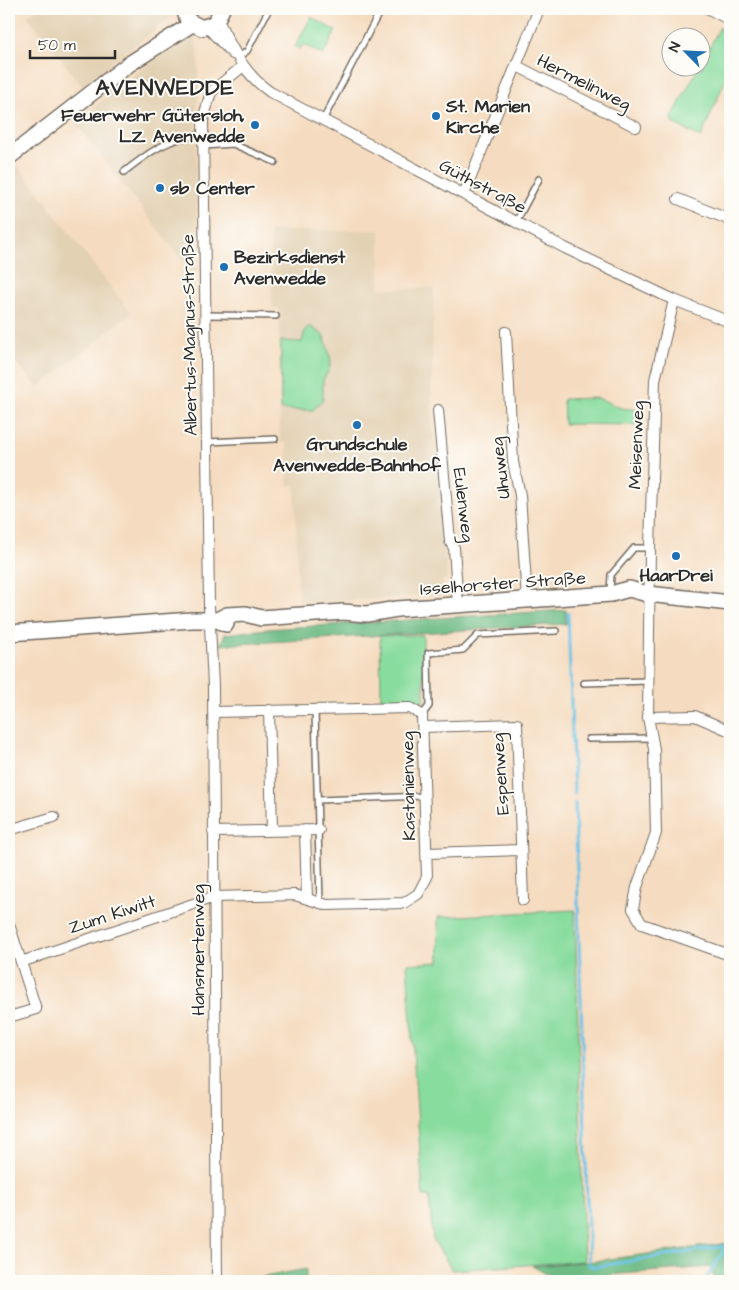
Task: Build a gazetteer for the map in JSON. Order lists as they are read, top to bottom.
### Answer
{
  "streets": {
    "street": [
      "Hermelinweg",
      "Güthstraße",
      "Albertus-Magnus-Straße",
      "Meisenweg",
      "Uhuweg",
      "Eulenweg",
      "Isselhorster Straße",
      "Espenweg",
      "Kastanienweg",
      "Zum Kiwitt",
      "Hansmertenweg"
    ]
  },
  "crossings": [
    ["Hermelinweg", "Güthstraße"],
    ["Güthstraße", "Albertus-Magnus-Straße"],
    ["Güthstraße", "Meisenweg"],
    ["Albertus-Magnus-Straße", "Isselhorster Straße"],
    ["Albertus-Magnus-Straße", "Hansmertenweg"],
    ["Meisenweg", "Isselhorster Straße"],
    ["Uhuweg", "Isselhorster Straße"],
    ["Eulenweg", "Isselhorster Straße"],
    ["Isselhorster Straße", "Hansmertenweg"],
    ["Espenweg", "Kastanienweg"],
    ["Kastanienweg", "Zum Kiwitt"],
    ["Kastanienweg", "Hansmertenweg"],
    ["Zum Kiwitt", "Hansmertenweg"]
  ],
  "districts": ["AVENWEDDE"],
  "places": [
    "St. Marien Kirche",
    "Feuerwehr Gütersloh, LZ Avenwedde",
    "sb Center",
    "Bezirksdienst Avenwedde",
    "Grundschule Avenwedde-Bahnhof",
    "HaarDrei"
  ],
  "scale_bar": "50 m",
  "north": "top left"
}
